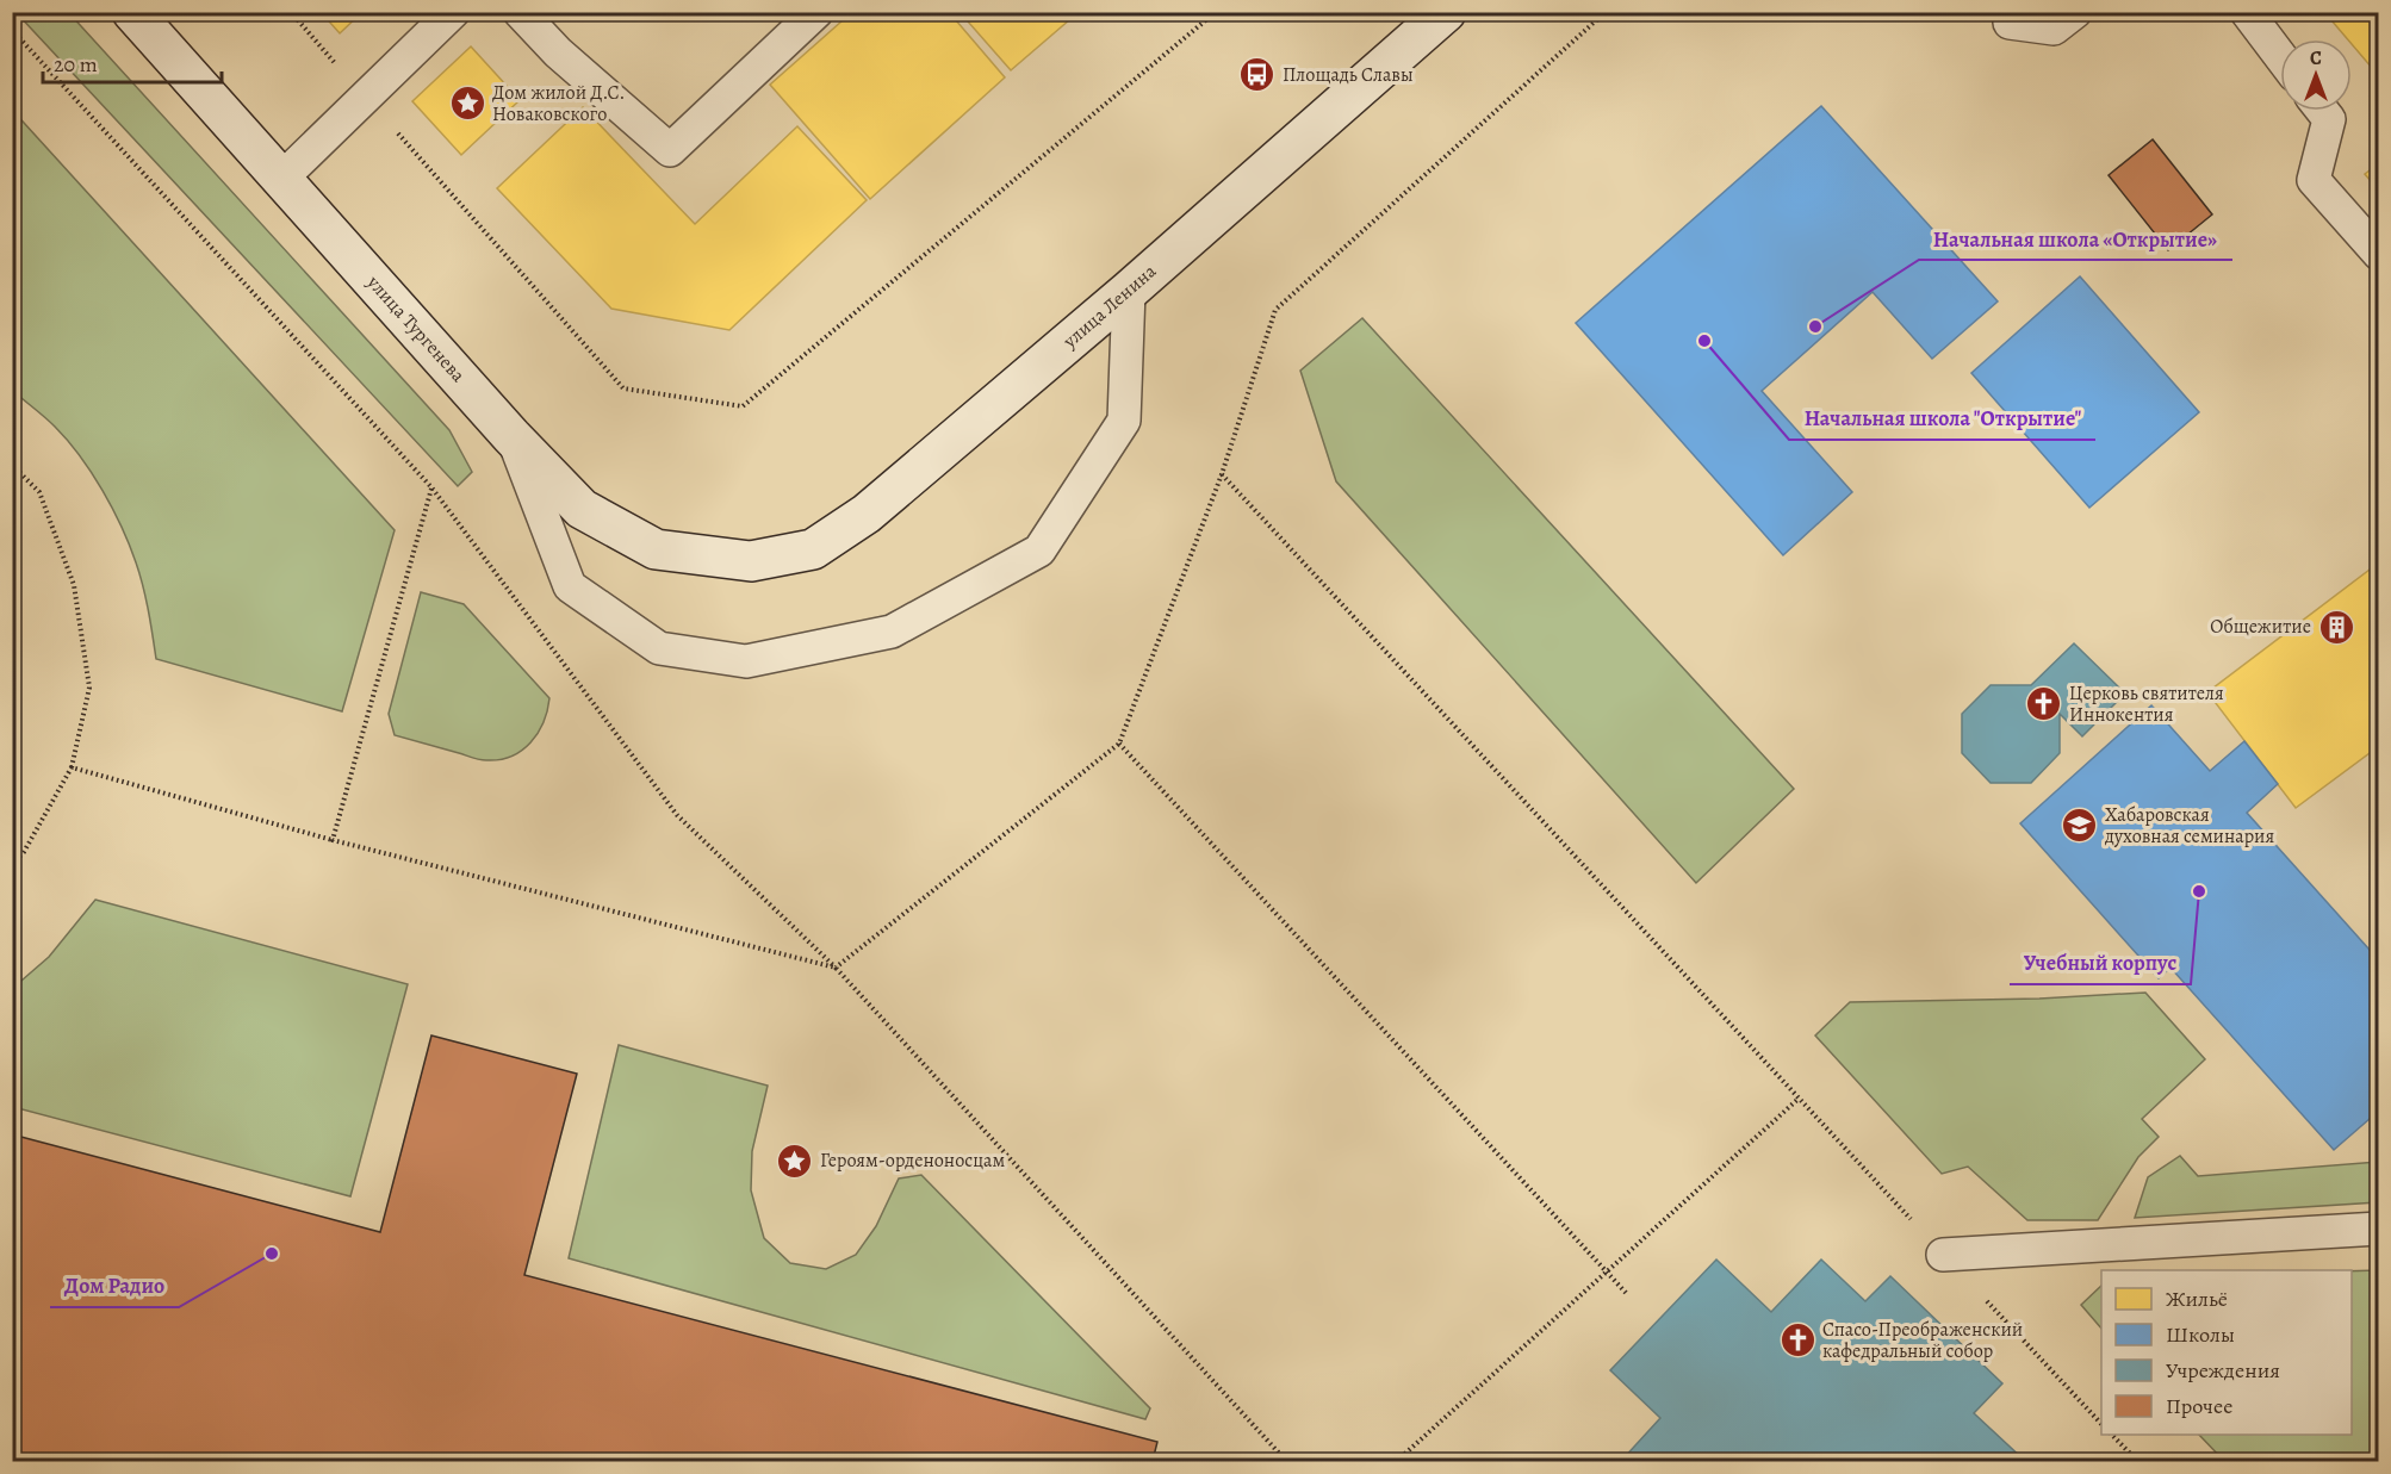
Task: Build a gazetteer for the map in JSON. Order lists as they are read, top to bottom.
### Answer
{
  "streets": {
    "main road": ["улица Ленина", "улица Тургенева"]
  },
  "crossings": [
    ["улица Ленина", "улица Тургенева"]
  ],
  "places": {
    "bus stop": ["Площадь Славы"],
    "place": ["Дом жилой Д.С. Новаковского", "Героям-орденоносцам"],
    "other": [
      "Начальная школа «Открытие»",
      "Начальная школа \"Открытие\"",
      "Учебный корпус",
      "Дом Радио"
    ],
    "building": ["Общежитие"],
    "church": ["Церковь святителя Иннокентия", "Спасо-Преображенский кафедральный собор"],
    "school or university": ["Хабаровская духовная семинария"]
  },
  "legend": [
    "Жильё",
    "Школы",
    "Учреждения",
    "Прочее"
  ],
  "scale_bar": "20 m",
  "north": "top"
}
